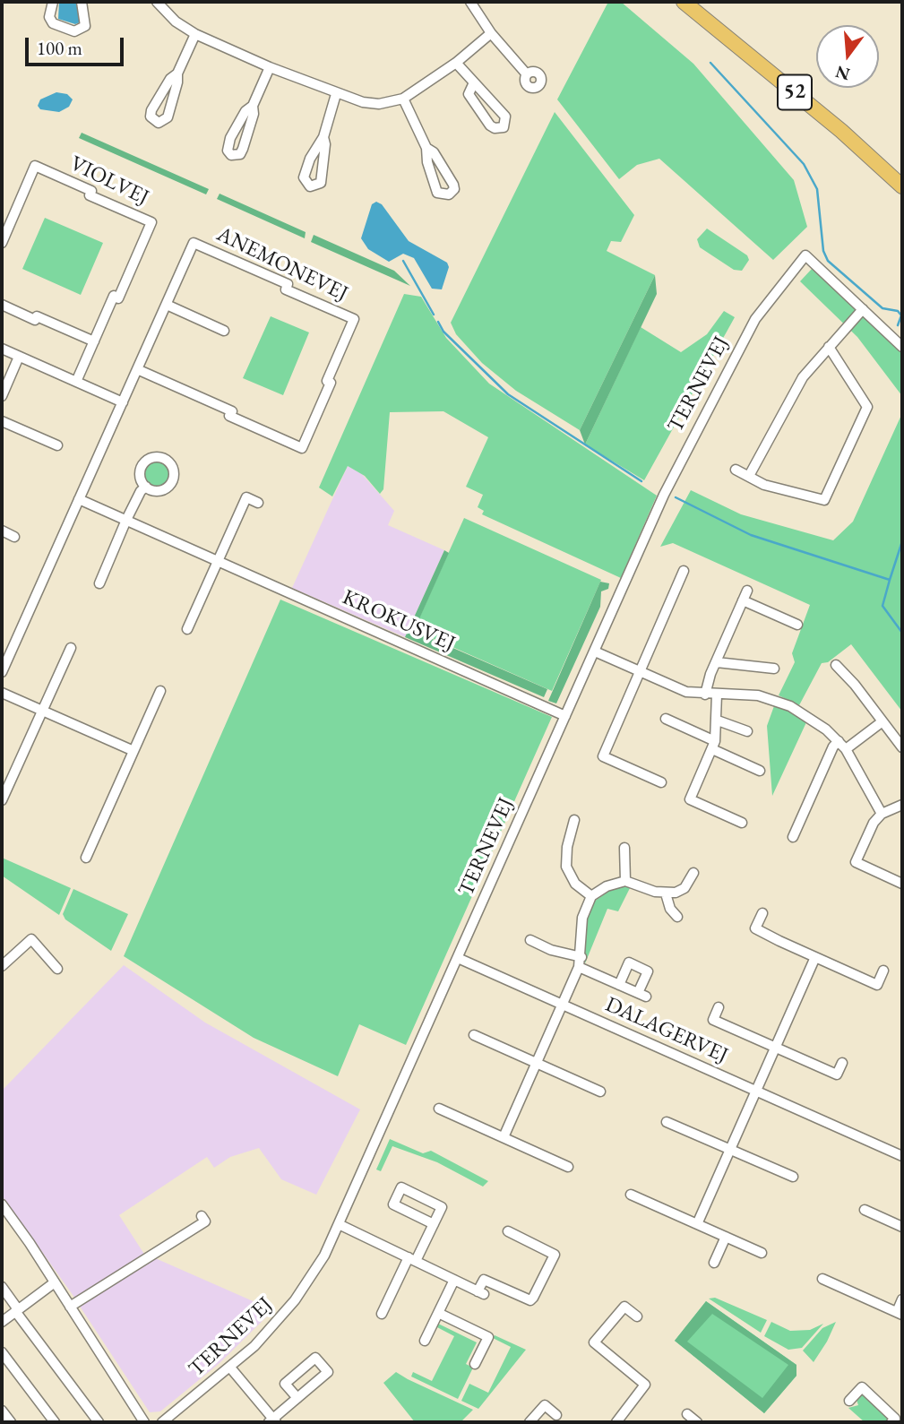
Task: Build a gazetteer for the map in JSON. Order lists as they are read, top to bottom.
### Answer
{
  "streets": {
    "highway": ["52"],
    "street": [
      "VIOLVEJ",
      "ANEMONEVEJ",
      "TERNEVEJ",
      "KROKUSVEJ",
      "DALAGERVEJ"
    ]
  },
  "crossings": [
    ["ANEMONEVEJ", "KROKUSVEJ"],
    ["TERNEVEJ", "KROKUSVEJ"],
    ["TERNEVEJ", "DALAGERVEJ"]
  ],
  "scale_bar": "100 m",
  "north": "bottom"
}
